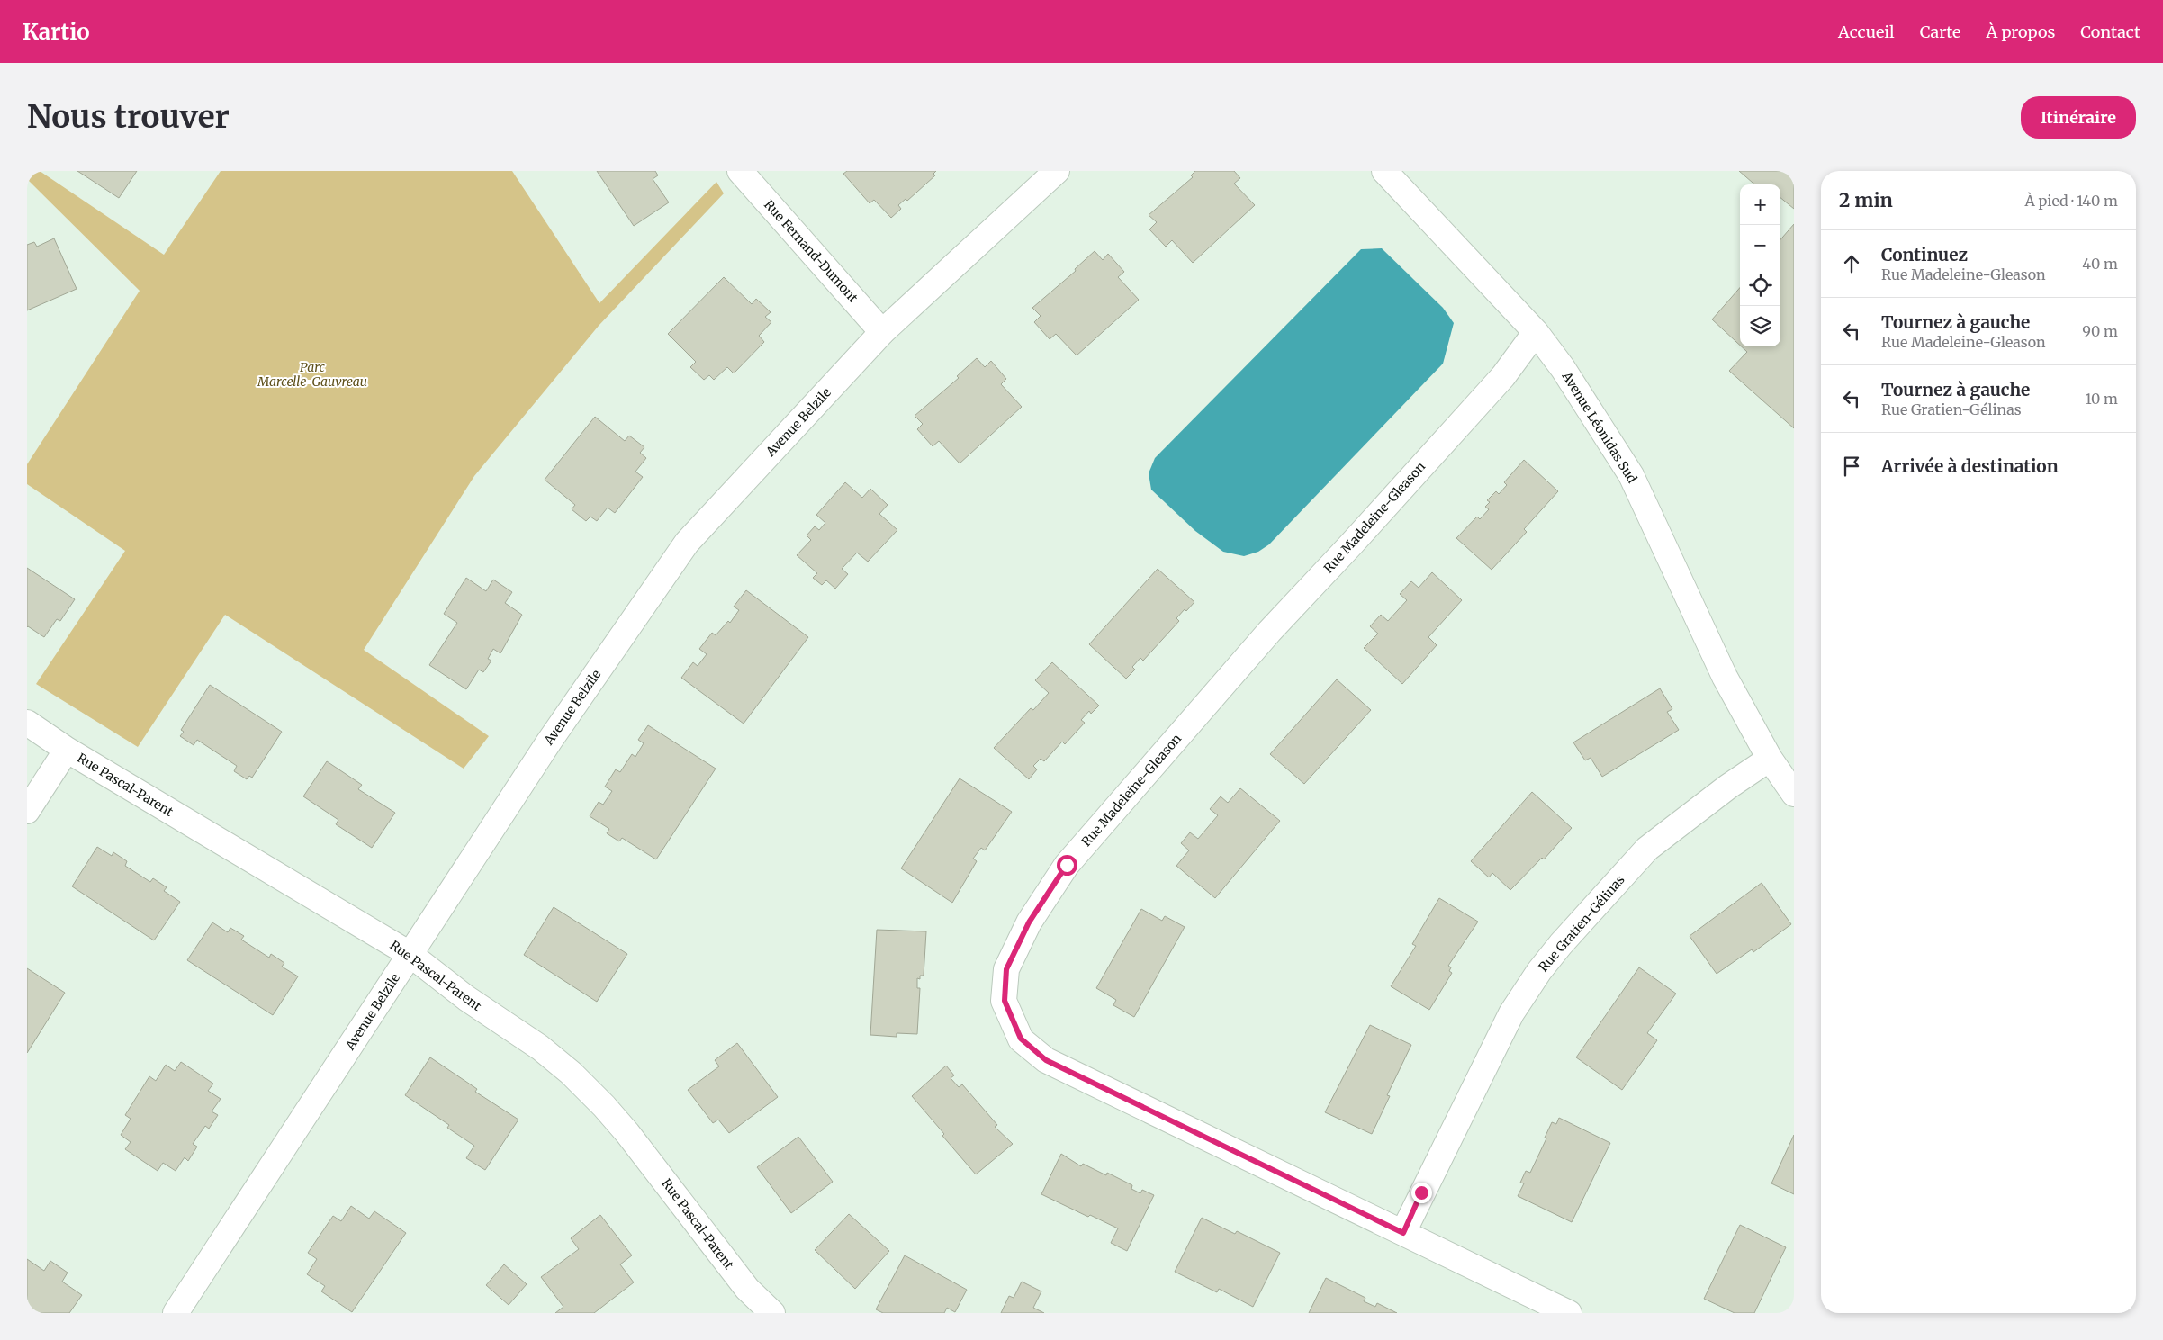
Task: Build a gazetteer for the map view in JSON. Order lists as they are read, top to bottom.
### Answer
{
  "streets": {
    "street": [
      "Rue Fernand-Dumont",
      "Avenue Belzile",
      "Avenue Léonidas Sud",
      "Rue Madeleine-Gleason",
      "Rue Pascal-Parent",
      "Rue Gratien-Gélinas"
    ]
  },
  "crossings": [
    ["Rue Fernand-Dumont", "Avenue Belzile"],
    ["Avenue Belzile", "Rue Pascal-Parent"],
    ["Avenue Léonidas Sud", "Rue Madeleine-Gleason"],
    ["Avenue Léonidas Sud", "Rue Gratien-Gélinas"],
    ["Rue Madeleine-Gleason", "Rue Gratien-Gélinas"]
  ],
  "parks": ["Parc Marcelle-Gauvreau"],
  "page": {
    "header": "Kartio",
    "nav": [
      "Accueil",
      "Carte",
      "À propos",
      "Contact"
    ],
    "buttons": "Itinéraire",
    "title": "Nous trouver",
    "heading": ["2 min", "À pied · 140 m"],
    "map_buttons": ["+", "−"],
    "list": [
      ["Continuez", "Rue Madeleine-Gleason", "40 m"],
      ["Tournez à gauche", "Rue Madeleine-Gleason", "90 m"],
      ["Tournez à gauche", "Rue Gratien-Gélinas", "10 m"],
      "Arrivée à destination"
    ]
  }
}
